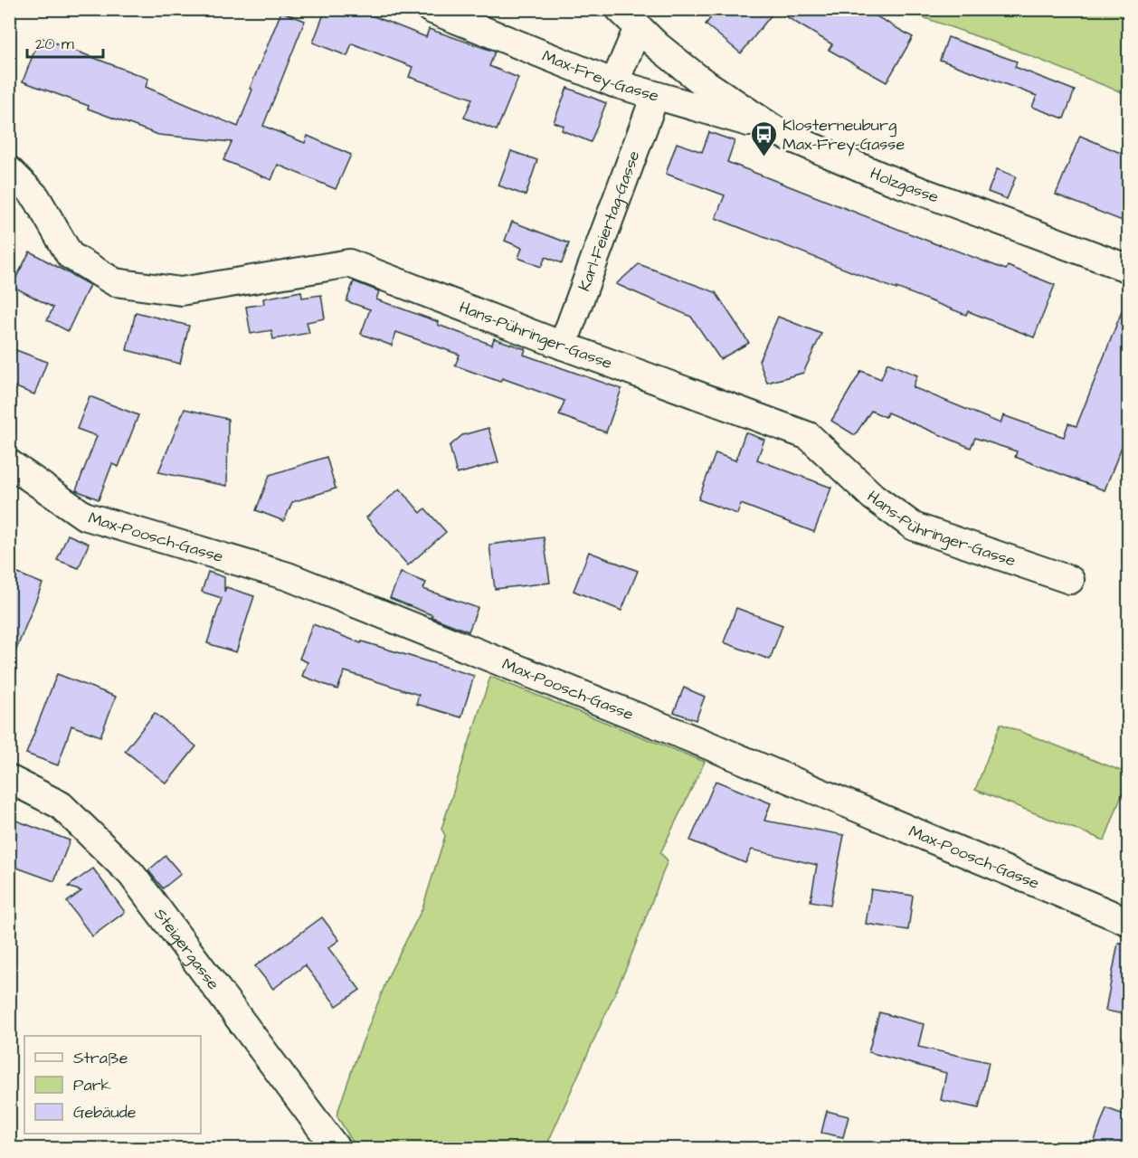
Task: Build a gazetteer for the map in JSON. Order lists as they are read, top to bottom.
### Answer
{
  "streets": {
    "street": [
      "Max-Frey-Gasse",
      "Holzgasse",
      "Karl-Feiertag-Gasse",
      "Hans-Pühringer-Gasse",
      "Max-Poosch-Gasse",
      "Steigergasse"
    ]
  },
  "crossings": [
    ["Max-Frey-Gasse", "Holzgasse"],
    ["Max-Frey-Gasse", "Karl-Feiertag-Gasse"],
    ["Karl-Feiertag-Gasse", "Hans-Pühringer-Gasse"]
  ],
  "places": {
    "bus stop": ["Klosterneuburg Max-Frey-Gasse"]
  },
  "legend": ["Straße", "Park", "Gebäude"],
  "scale_bar": "20 m"
}
